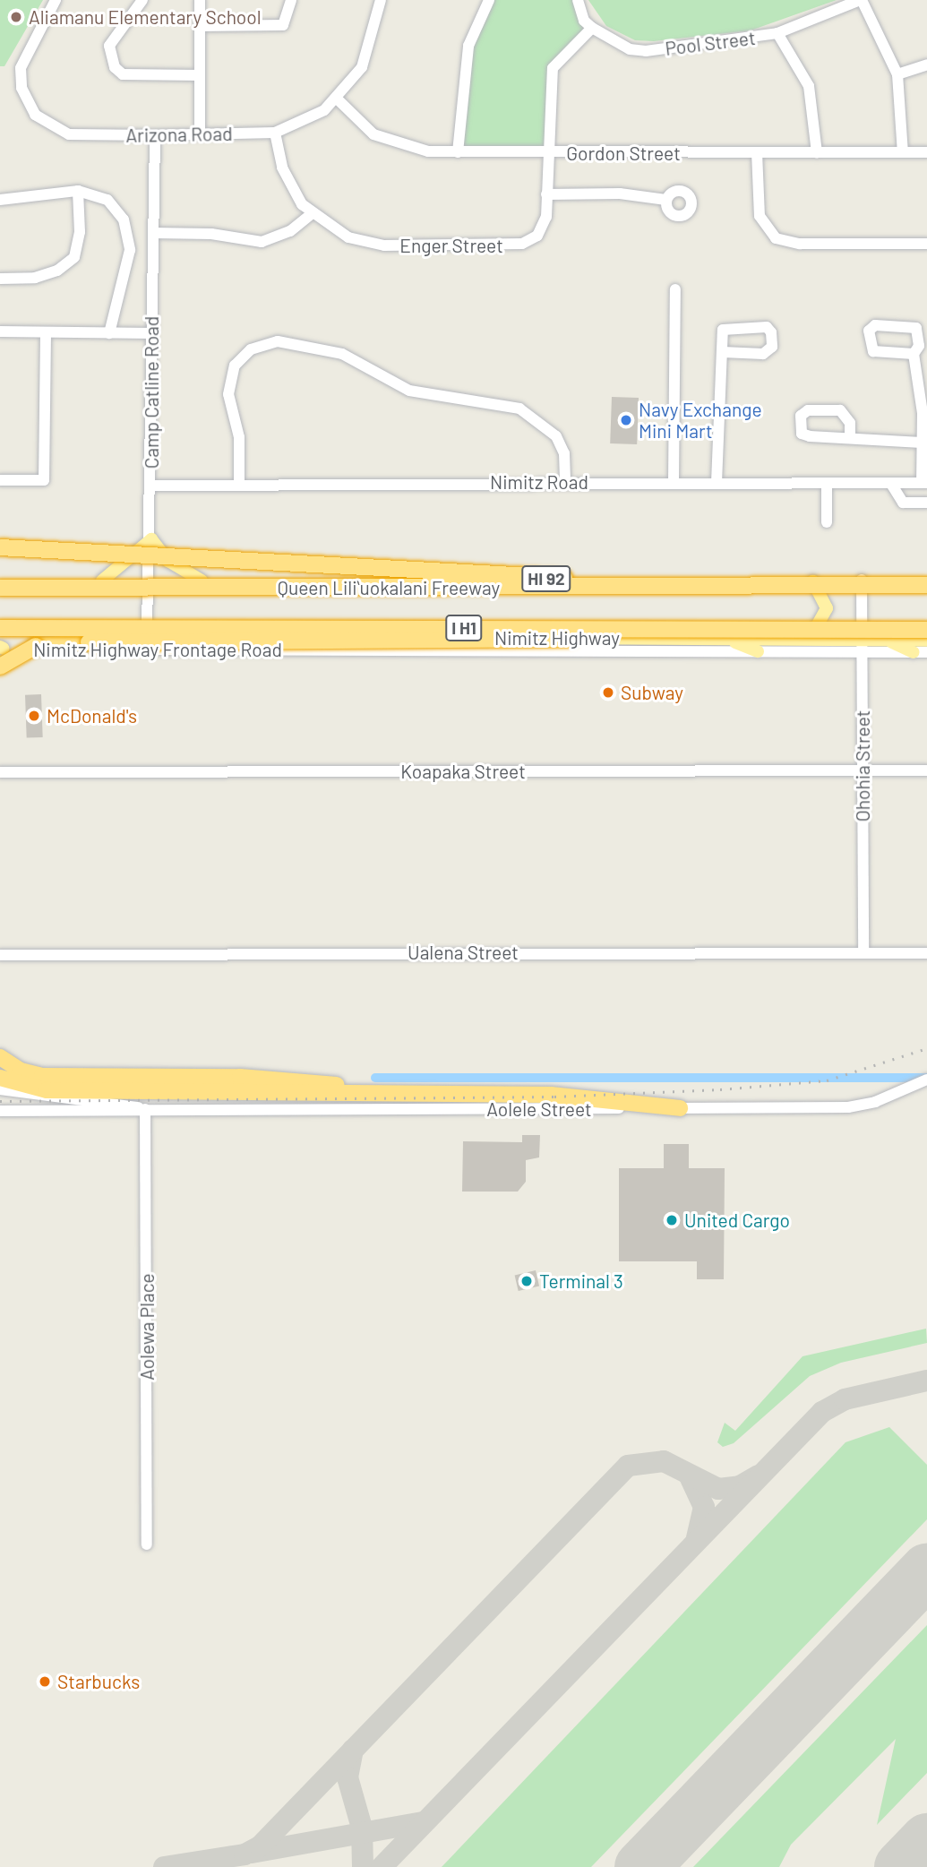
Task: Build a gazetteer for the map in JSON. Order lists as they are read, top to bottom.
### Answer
{
  "streets": {
    "highway": ["Queen Liliʻuokalani Freeway", "I H1"],
    "main road": ["HI 92", "Nimitz Highway"],
    "street": [
      "Pool Street",
      "Arizona Road",
      "Gordon Street",
      "Enger Street",
      "Camp Catline Road",
      "Nimitz Road",
      "Nimitz Highway Frontage Road",
      "Ohohia Street",
      "Koapaka Street",
      "Ualena Street",
      "Aolele Street",
      "Aolewa Place"
    ]
  },
  "crossings": [
    ["Pool Street", "Enger Street"],
    ["Arizona Road", "Gordon Street"],
    ["Arizona Road", "Enger Street"],
    ["Arizona Road", "Camp Catline Road"],
    ["Gordon Street", "Enger Street"],
    ["Camp Catline Road", "Nimitz Road"],
    ["Camp Catline Road", "HI 92"],
    ["Camp Catline Road", "Nimitz Highway"],
    ["Camp Catline Road", "Nimitz Highway Frontage Road"],
    ["HI 92", "Ohohia Street"],
    ["Nimitz Highway", "Nimitz Highway Frontage Road"],
    ["Nimitz Highway", "Ohohia Street"],
    ["Nimitz Highway Frontage Road", "Ohohia Street"],
    ["Ohohia Street", "Koapaka Street"],
    ["Ohohia Street", "Ualena Street"],
    ["Aolele Street", "Aolewa Place"]
  ],
  "places": [
    "Aliamanu Elementary School",
    "Navy Exchange Mini Mart",
    "Subway",
    "McDonald's",
    "United Cargo",
    "Terminal 3",
    "Starbucks"
  ]
}
